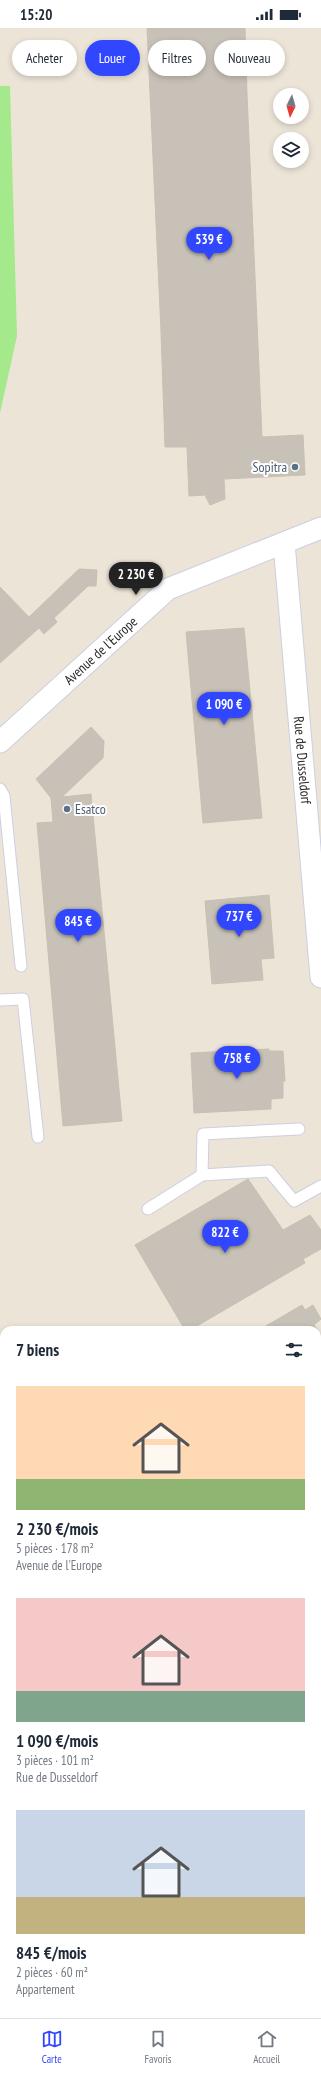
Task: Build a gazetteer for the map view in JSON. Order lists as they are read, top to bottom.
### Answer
{
  "streets": {
    "street": ["Avenue de l'Europe", "Rue de Dusseldorf"]
  },
  "crossings": [
    ["Avenue de l'Europe", "Rue de Dusseldorf"]
  ],
  "places": ["Sopitra", "Esatco"],
  "north": "bottom",
  "page": {
    "status": "15:20",
    "chip": [
      "Acheter",
      "Louer",
      "Filtres",
      "Nouveau"
    ],
    "price": [
      "539 €",
      "2 230 €",
      "1 090 €",
      "737 €",
      "845 €",
      "758 €",
      "822 €"
    ],
    "heading": "7 biens",
    "list": [
      {
        "name": "2 230 €/mois",
        "note": "5 pièces · 178 m² · Avenue de l'Europe"
      },
      {
        "name": "1 090 €/mois",
        "note": "3 pièces · 101 m² · Rue de Dusseldorf"
      },
      {
        "name": "845 €/mois",
        "note": "2 pièces · 60 m² · Appartement"
      }
    ],
    "tabs": ["Carte", "Favoris", "Accueil"]
  }
}
